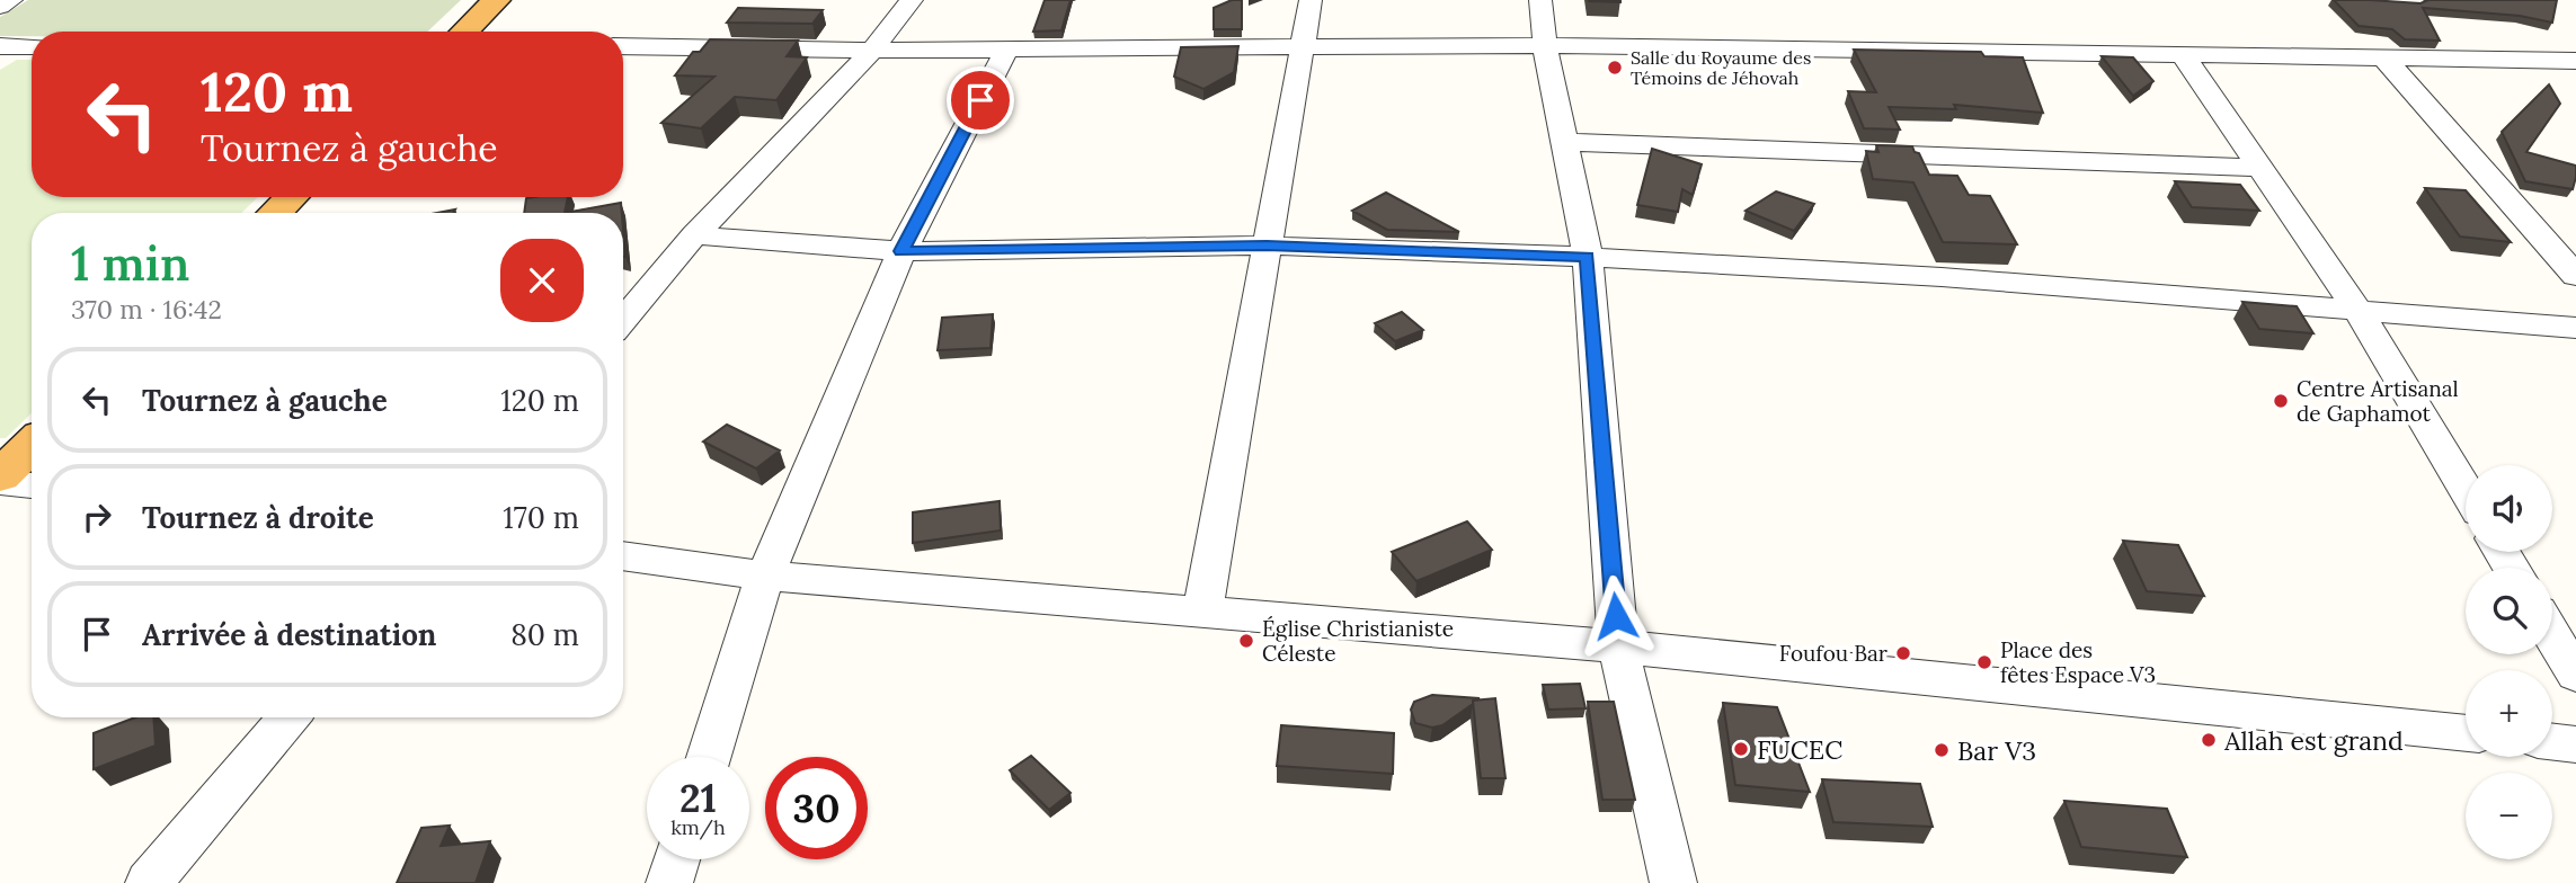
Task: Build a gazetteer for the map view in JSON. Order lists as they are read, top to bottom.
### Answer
{
  "places": [
    "Salle du Royaume des Témoins de Jéhovah",
    "Centre Artisanal de Gaphamot",
    "Église Christianiste Céleste",
    "Foufou Bar",
    "Place des fêtes Espace V3",
    "Allah est grand",
    "FUCEC",
    "Bar V3"
  ],
  "page": {
    "turn": ["120 m", "Tournez à gauche"],
    "heading": ["1 min", "370 m · 16:42"],
    "list": [
      {
        "name": "Tournez à gauche",
        "value": "120 m"
      },
      {
        "name": "Tournez à droite",
        "value": "170 m"
      },
      {
        "name": "Arrivée à destination",
        "value": "80 m"
      }
    ],
    "map_buttons": ["+", "−"],
    "speed": "21 km/h",
    "limit": "30"
  }
}
